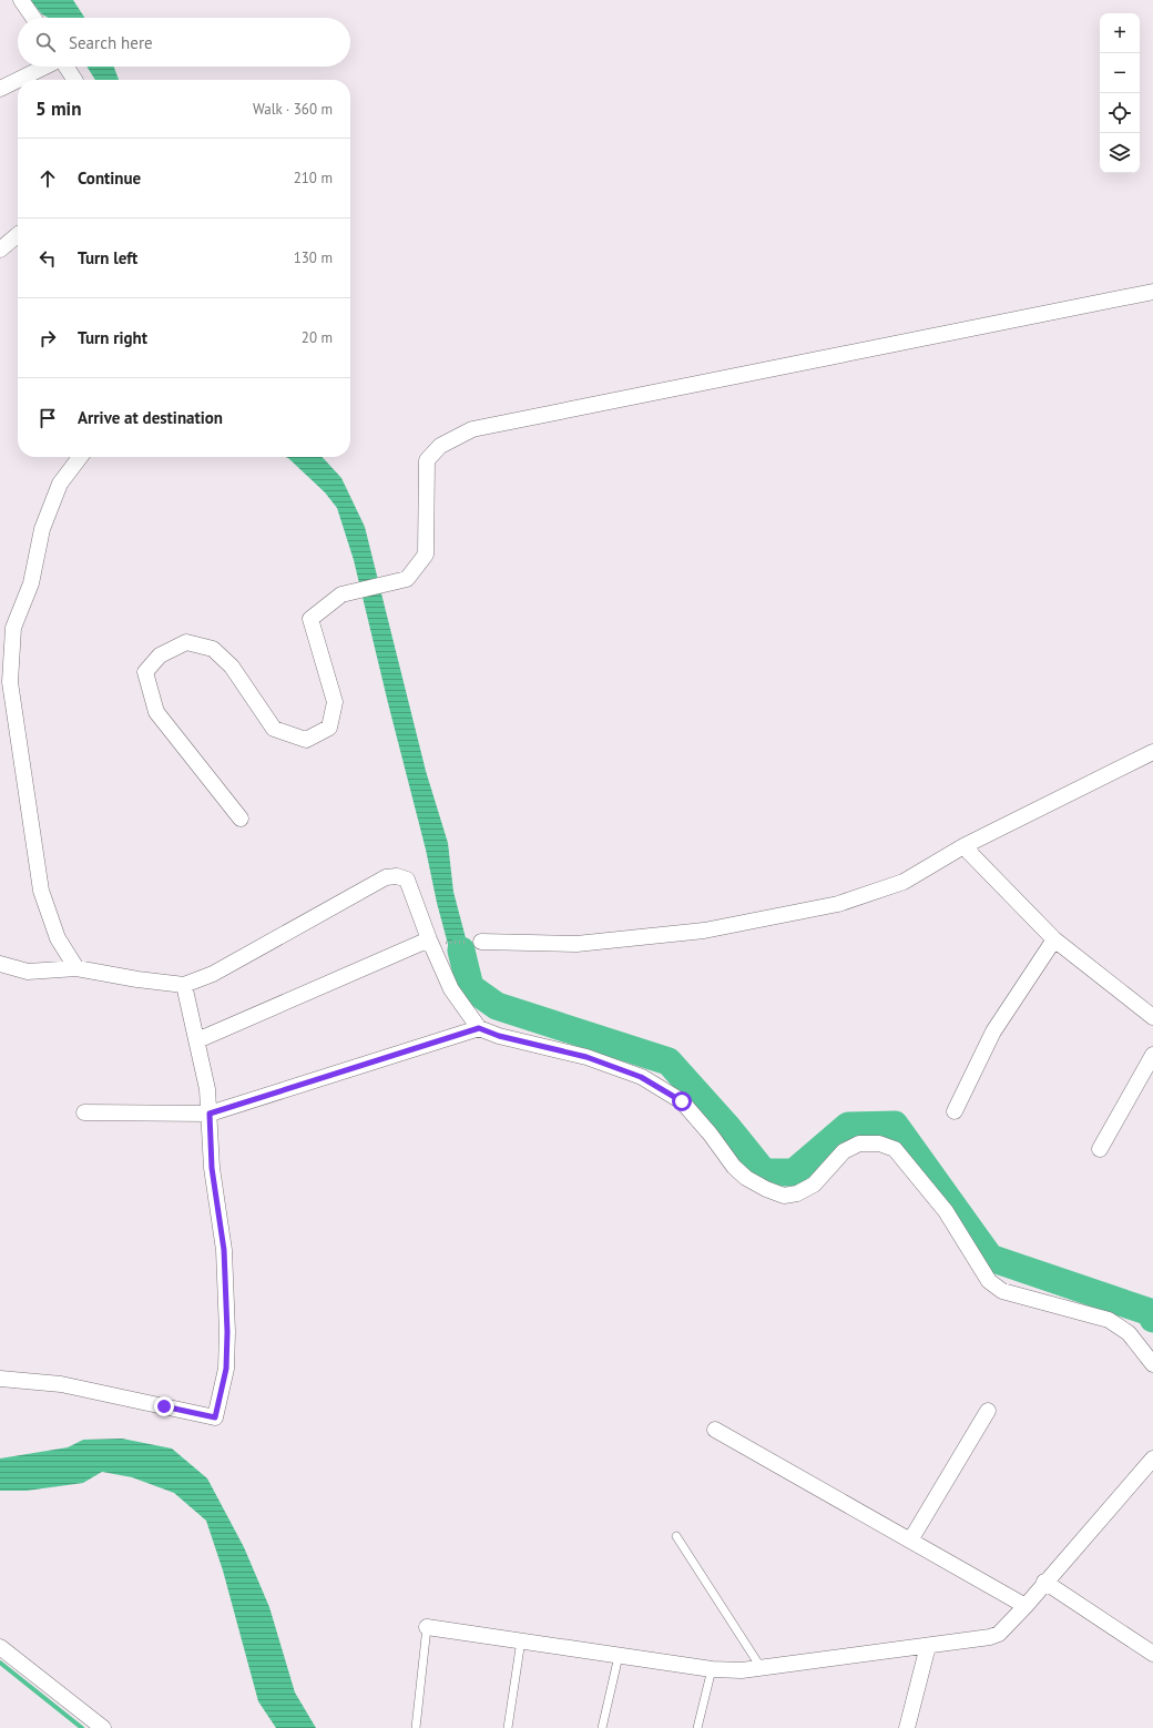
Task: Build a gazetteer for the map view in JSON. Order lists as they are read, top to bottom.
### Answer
{
  "page": {
    "map_buttons": ["+", "−"],
    "search": "Search here",
    "heading": ["5 min", "Walk · 360 m"],
    "list": [
      ["Continue", "210 m"],
      ["Turn left", "130 m"],
      ["Turn right", "20 m"],
      "Arrive at destination"
    ]
  }
}
